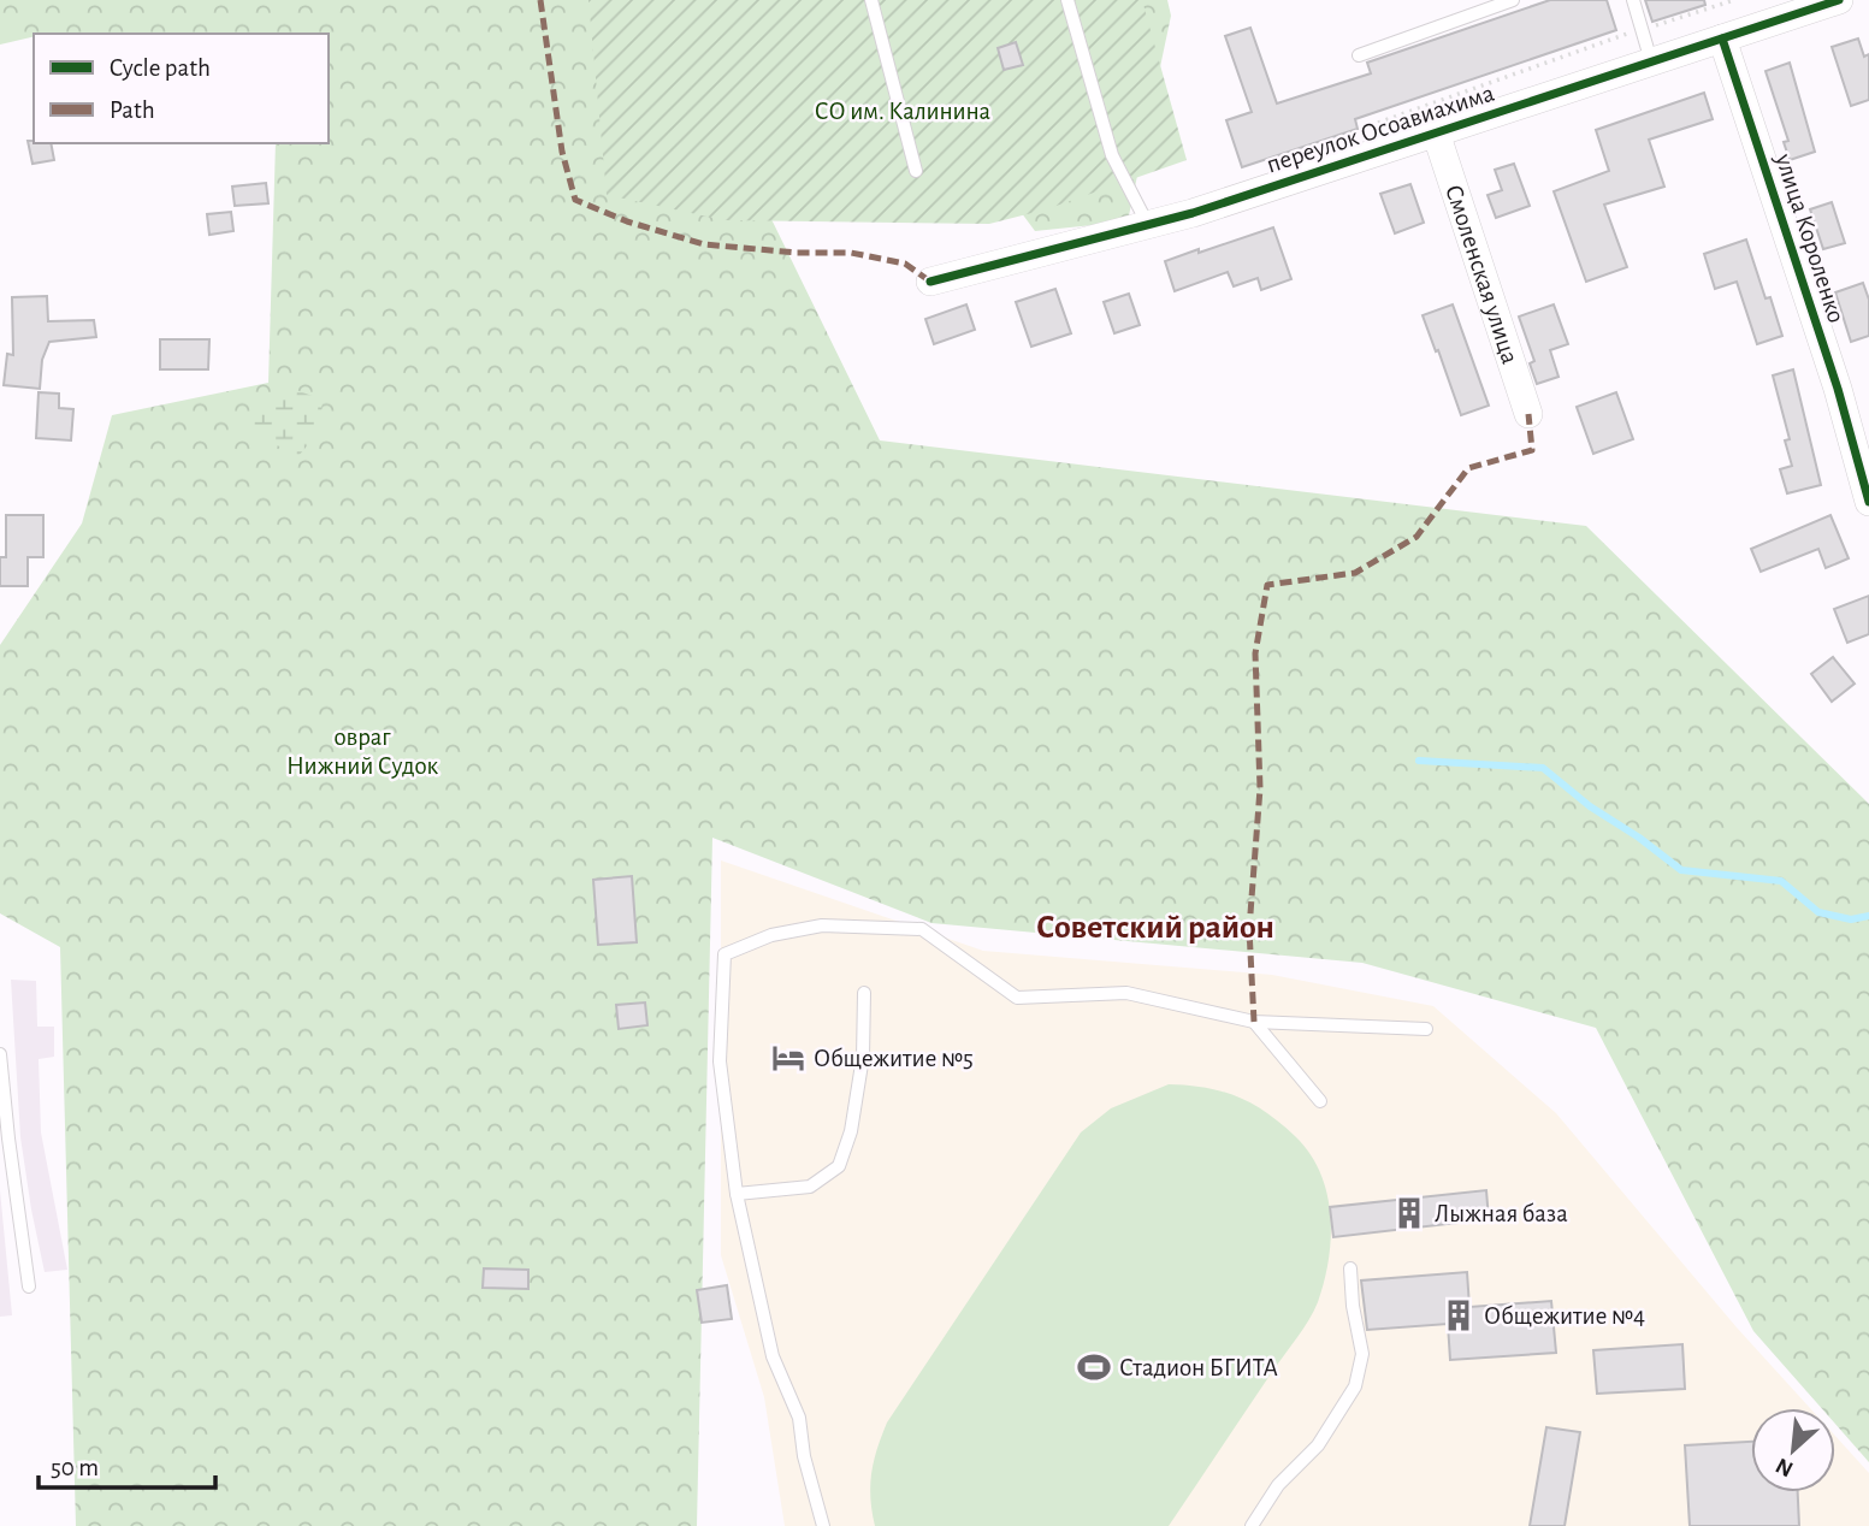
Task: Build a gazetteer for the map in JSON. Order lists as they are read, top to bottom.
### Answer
{
  "streets": {
    "street": ["переулок Осоавиахима", "улица Короленко", "Смоленская улица"]
  },
  "crossings": [
    ["переулок Осоавиахима", "улица Короленко"],
    ["переулок Осоавиахима", "Смоленская улица"]
  ],
  "districts": ["Советский район"],
  "parks": ["СО им. Калинина", "овраг Нижний Судок"],
  "places": {
    "hotel": ["Общежитие №5"],
    "building": ["Лыжная база", "Общежитие №4"],
    "sports": ["Стадион БГИТА"]
  },
  "legend": ["Cycle path", "Path"],
  "scale_bar": "50 m",
  "north": "bottom left"
}
